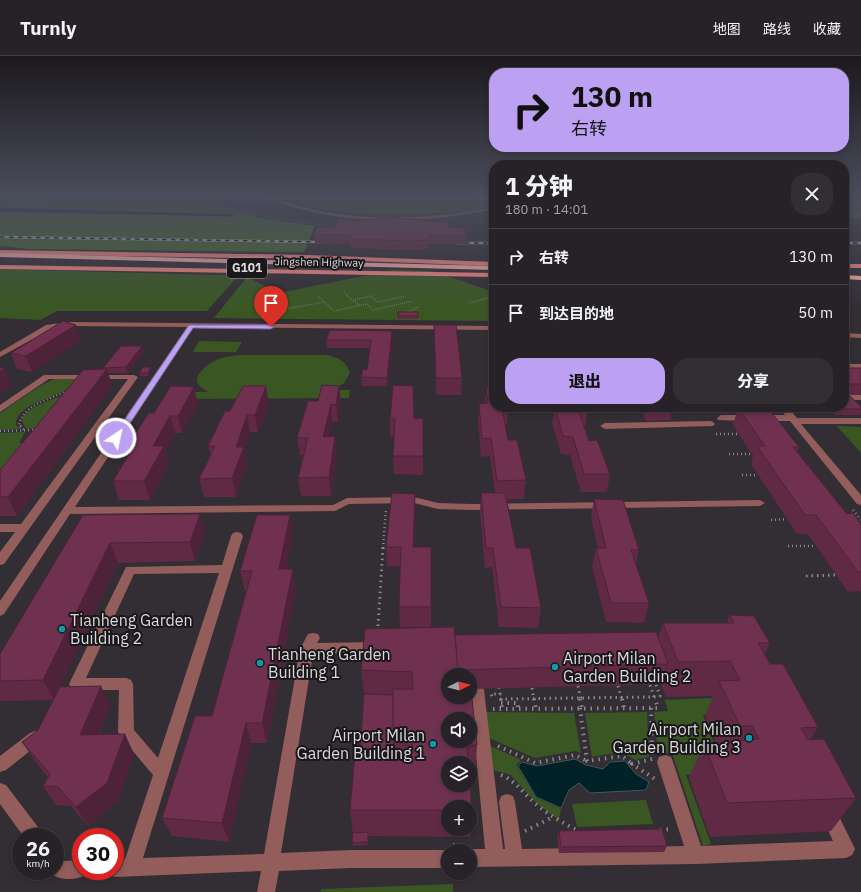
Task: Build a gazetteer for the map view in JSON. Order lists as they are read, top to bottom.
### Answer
{
  "streets": {
    "highway": ["G101"],
    "main road": ["Jingshen Highway"]
  },
  "crossings": [
    ["Jingshen Highway", "G101"]
  ],
  "places": [
    "Tianheng Garden Building 2",
    "Tianheng Garden Building 1",
    "Airport Milan Garden Building 2",
    "Airport Milan Garden Building 3",
    "Airport Milan Garden Building 1"
  ],
  "north": "right",
  "page": {
    "header": "Turnly",
    "nav": ["地图", "路线", "收藏"],
    "turn": ["130 m", "右转"],
    "heading": ["1 分钟", "180 m · 14:01"],
    "list": [
      {
        "name": "右转",
        "value": "130 m"
      },
      {
        "name": "到达目的地",
        "value": "50 m"
      }
    ],
    "buttons": ["退出", "分享"],
    "map_buttons": ["+", "−"],
    "speed": "26 km/h",
    "limit": "30"
  }
}
